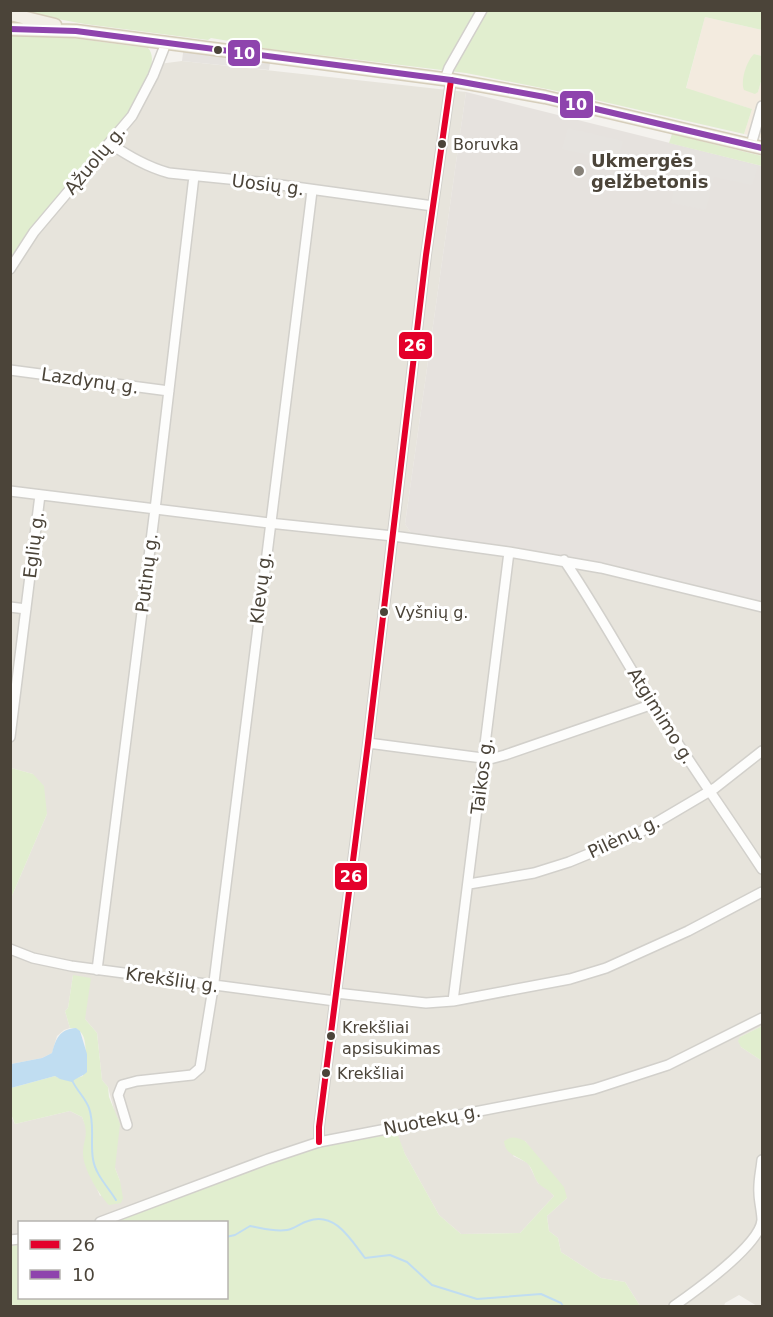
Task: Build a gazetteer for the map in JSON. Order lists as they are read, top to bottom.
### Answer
{
  "streets": {
    "street": [
      "Ąžuolų g.",
      "Uosių g.",
      "Lazdynų g.",
      "Eglių g.",
      "Putinų g.",
      "Klevų g.",
      "Atgimimo g.",
      "Taikos g.",
      "Pilėnų g.",
      "Krekšlių g.",
      "Nuotekų g."
    ]
  },
  "crossings": [
    ["Ąžuolų g.", "Uosių g."],
    ["Uosių g.", "Putinų g."],
    ["Uosių g.", "Klevų g."],
    ["Lazdynų g.", "Putinų g."],
    ["Putinų g.", "Krekšlių g."],
    ["Klevų g.", "Krekšlių g."],
    ["Atgimimo g.", "Pilėnų g."],
    ["Taikos g.", "Pilėnų g."],
    ["Taikos g.", "Krekšlių g."]
  ],
  "places": [
    "Boruvka",
    "Ukmergės gelžbetonis",
    "Vyšnių g.",
    "Krekšliai apsisukimas",
    "Krekšliai"
  ],
  "lines": ["transit line 10", "transit line 26"],
  "legend": ["26", "10"]
}
